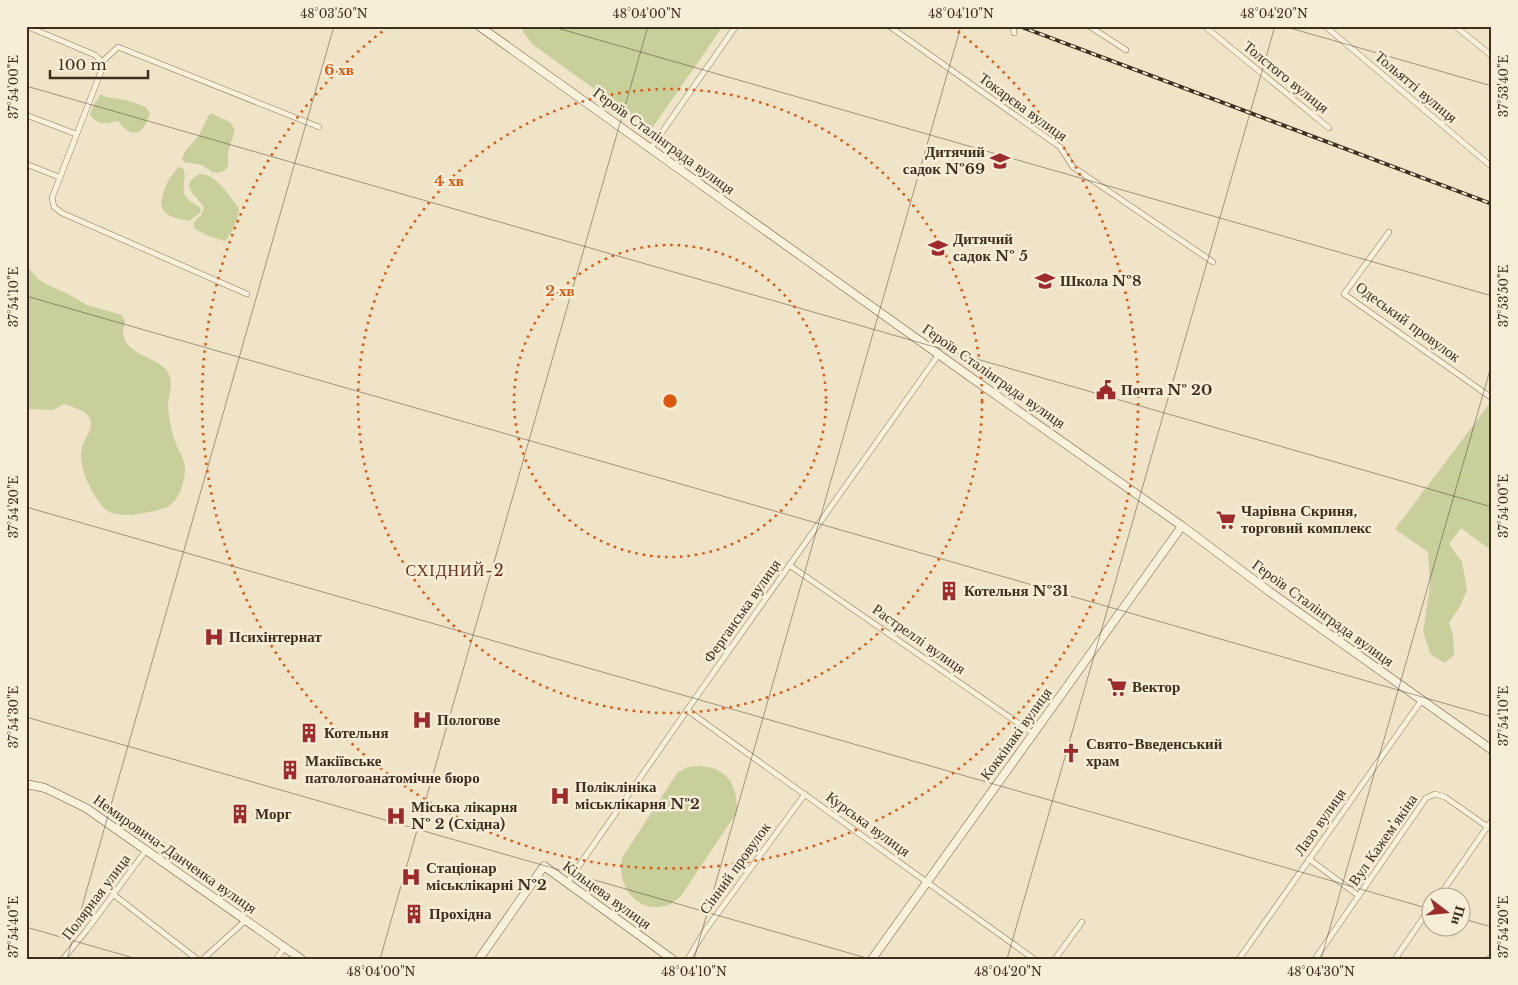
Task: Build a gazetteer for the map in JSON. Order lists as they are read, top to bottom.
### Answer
{
  "streets": {
    "main road": [
      "Героїв Сталінграда вулиця",
      "Коккінакі вулиця",
      "Немировича-Данченка вулиця",
      "Кільцева вулиця"
    ],
    "street": [
      "Толстого вулиця",
      "Тольятті вулиця",
      "Токарєва вулиця",
      "Одеський провулок",
      "Ферганська вулиця",
      "Растреллі вулиця",
      "Лазо вулиця",
      "Курська вулиця",
      "Вул Кажем'якіна",
      "Сінний провулок",
      "Полярная улица"
    ]
  },
  "crossings": [
    ["Героїв Сталінграда вулиця", "Ферганська вулиця"],
    ["Героїв Сталінграда вулиця", "Коккінакі вулиця"],
    ["Героїв Сталінграда вулиця", "Лазо вулиця"],
    ["Ферганська вулиця", "Растреллі вулиця"],
    ["Ферганська вулиця", "Курська вулиця"],
    ["Ферганська вулиця", "Кільцева вулиця"],
    ["Растреллі вулиця", "Коккінакі вулиця"],
    ["Коккінакі вулиця", "Курська вулиця"],
    ["Курська вулиця", "Сінний провулок"],
    ["Немировича-Данченка вулиця", "Полярная улица"]
  ],
  "districts": ["СХІДНИЙ-2"],
  "places": {
    "school or university": ["Дитячий садок №69", "Дитячий садок № 5", "Школа №8"],
    "public building": ["Почта № 20"],
    "supermarket": ["Чарівна Скриня, торговий комплекс", "Вектор"],
    "building": [
      "Котельня №31",
      "Котельня",
      "Макіївське патологоанатомічне бюро",
      "Морг",
      "Прохідна"
    ],
    "hospital": [
      "Психінтернат",
      "Пологове",
      "Поліклініка міськлікарня №2",
      "Міська лікарня № 2 (Східна)",
      "Стаціонар міськлікарні №2"
    ],
    "church": ["Свято-Введенський храм"]
  },
  "scale_bar": "100 m",
  "north": "right",
  "coordinates": [
    "48°03'50\"N",
    "48°04'00\"N",
    "48°04'10\"N",
    "48°04'20\"N",
    "37°53'40\"E",
    "37°54'00\"E",
    "37°53'50\"E",
    "37°54'10\"E",
    "37°54'20\"E",
    "37°54'30\"E",
    "37°54'40\"E",
    "48°04'30\"N"
  ],
  "rings": ["6 хв", "4 хв", "2 хв"]
}
